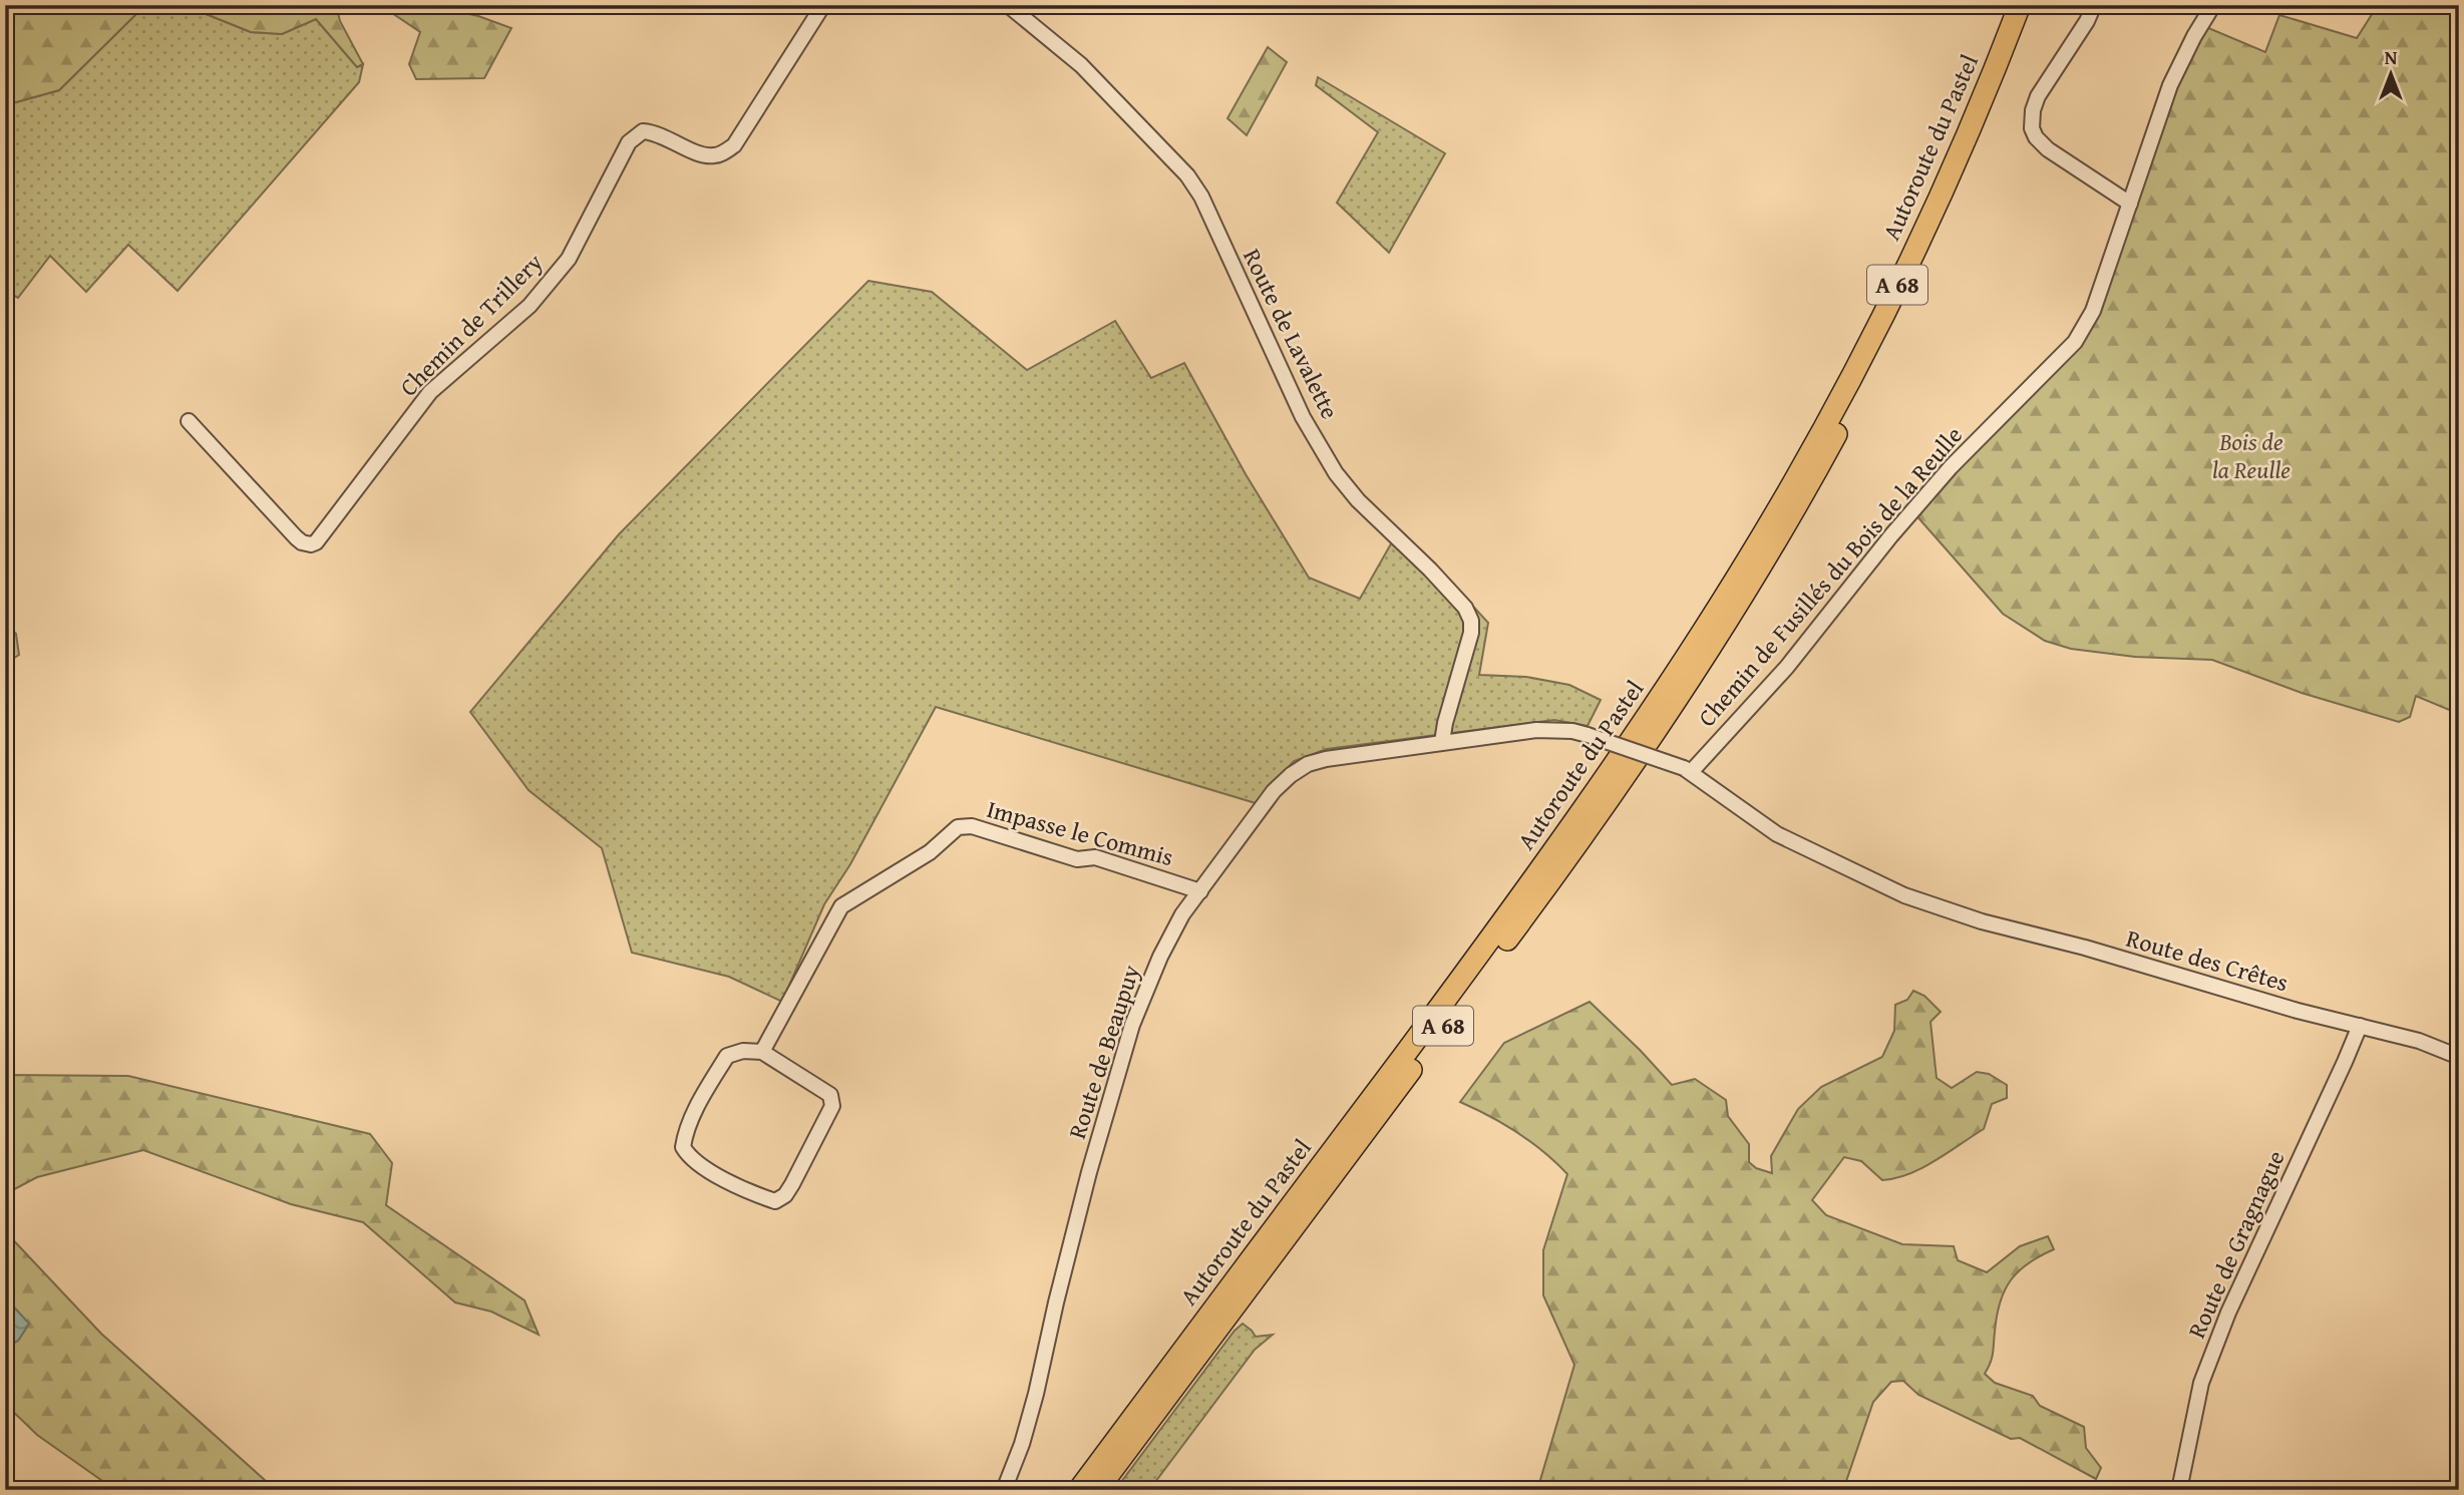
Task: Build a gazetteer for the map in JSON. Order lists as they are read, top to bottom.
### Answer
{
  "streets": {
    "highway": ["Autoroute du Pastel", "A 68"],
    "street": [
      "Chemin de Trillery",
      "Route de Lavalette",
      "Chemin de Fusillés du Bois de la Reulle",
      "Impasse le Commis",
      "Route des Crêtes",
      "Route de Beaupuy",
      "Route de Gragnague"
    ]
  },
  "crossings": [
    ["Route de Lavalette", "Route de Beaupuy"],
    ["Chemin de Fusillés du Bois de la Reulle", "Route des Crêtes"],
    ["Impasse le Commis", "Route de Beaupuy"],
    ["Route des Crêtes", "Route de Gragnague"]
  ],
  "parks": ["Bois de la Reulle"],
  "north": "top"
}
